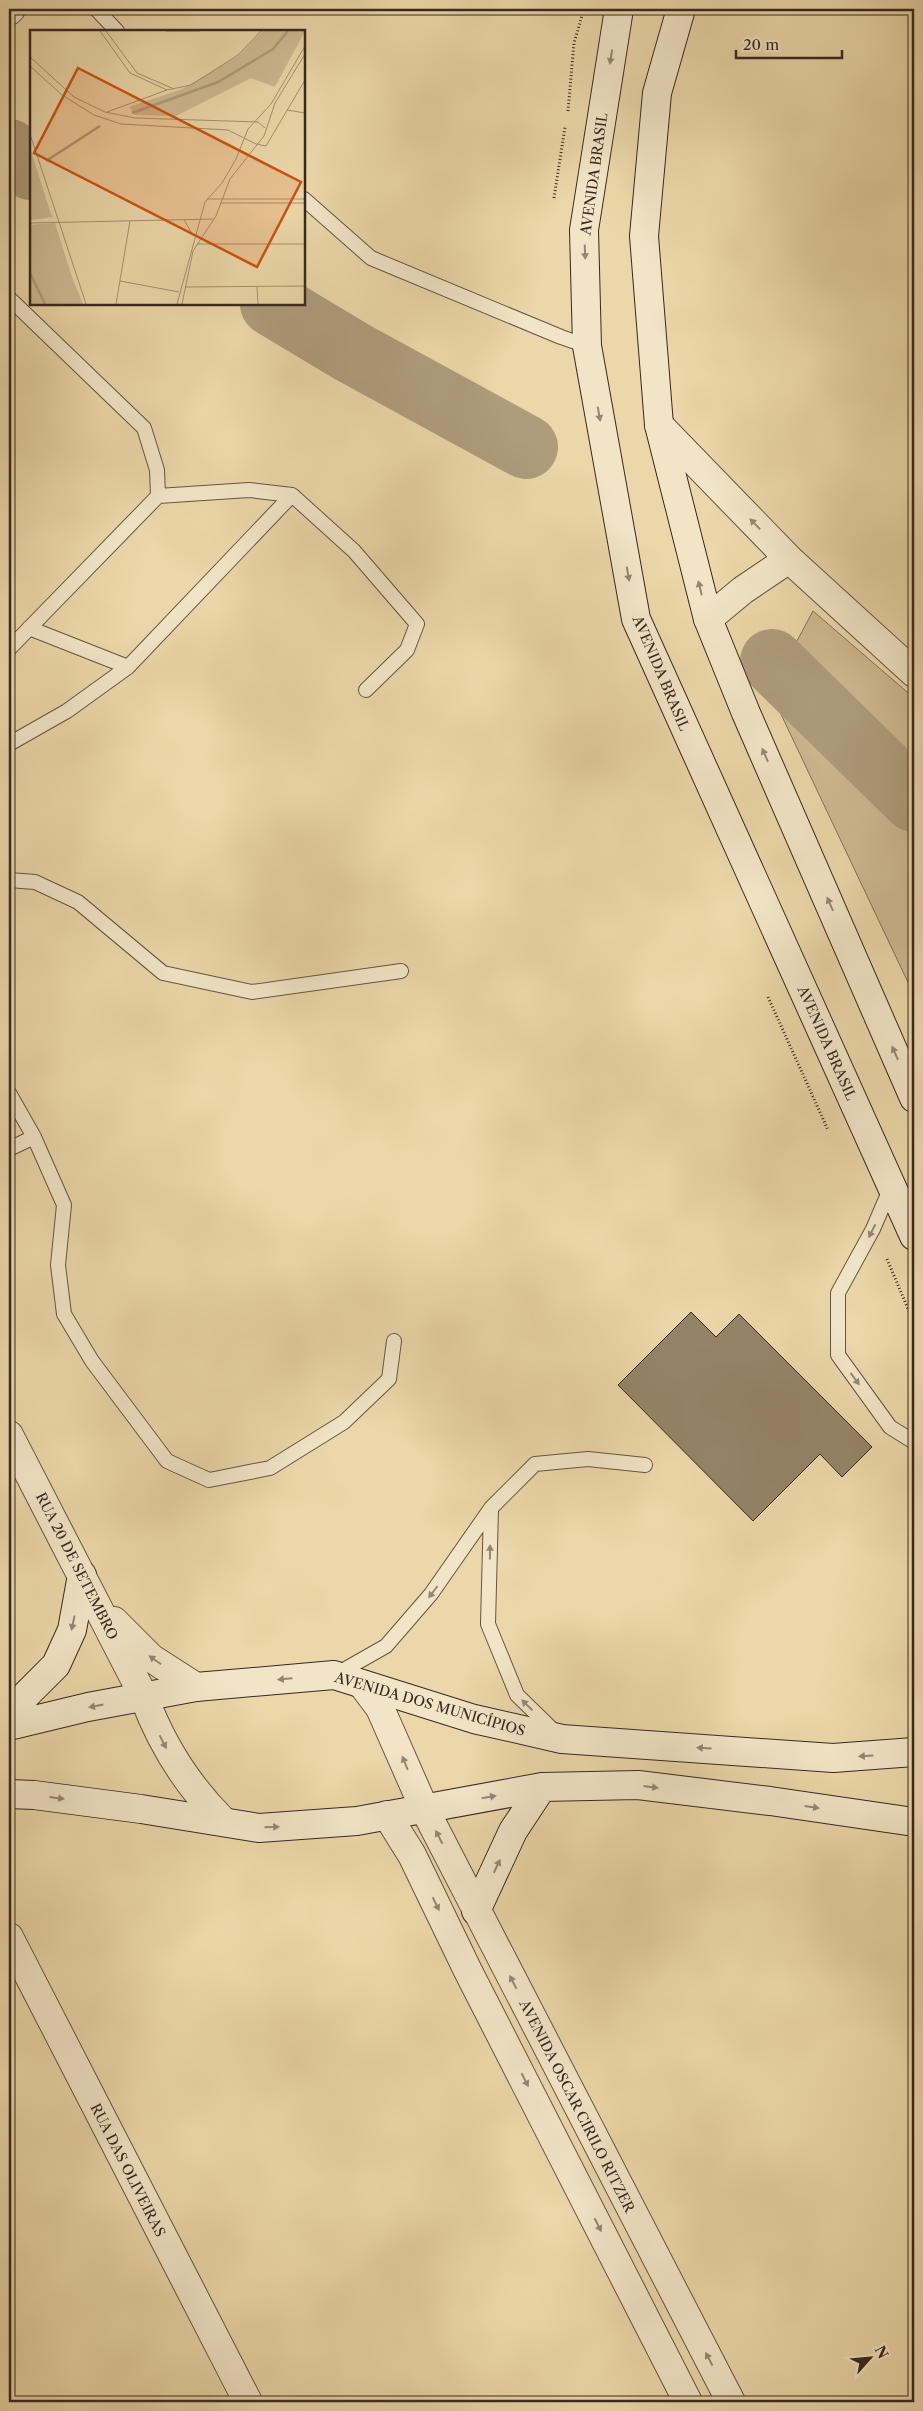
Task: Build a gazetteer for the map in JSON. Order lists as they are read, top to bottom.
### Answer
{
  "streets": {
    "main road": [
      "AVENIDA BRASIL",
      "RUA 20 DE SETEMBRO",
      "AVENIDA DOS MUNICÍPIOS",
      "AVENIDA OSCAR CIRILO RITZER",
      "RUA DAS OLIVEIRAS"
    ]
  },
  "crossings": [
    ["RUA 20 DE SETEMBRO", "AVENIDA DOS MUNICÍPIOS"],
    ["AVENIDA DOS MUNICÍPIOS", "AVENIDA OSCAR CIRILO RITZER"]
  ],
  "scale_bar": "20 m",
  "north": "top right"
}
